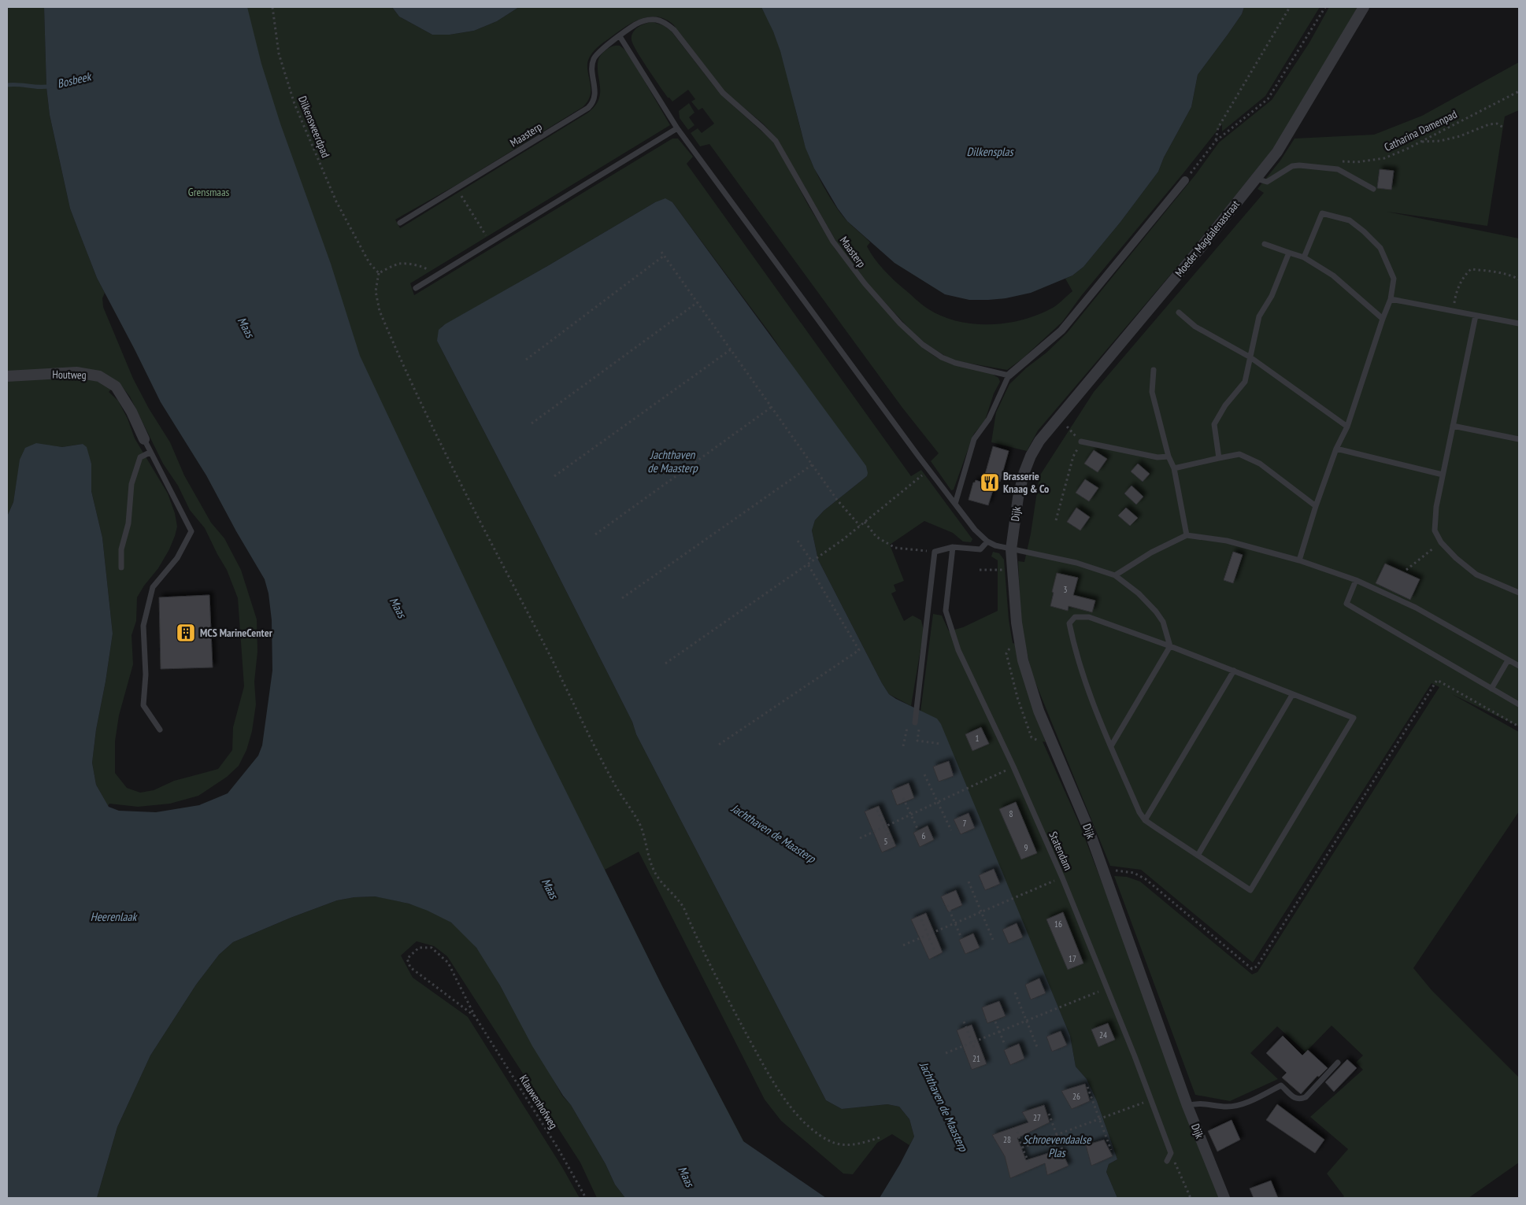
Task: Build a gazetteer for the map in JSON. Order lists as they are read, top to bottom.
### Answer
{
  "streets": {
    "street": ["Moeder Magdalenastraat", "Houtweg", "Dijk"],
    "lane": ["Maasterp", "Statendam"],
    "path": ["Dilkensweerdpad", "Catharina Damenpad", "Klauwenhofweg"]
  },
  "crossings": [
    ["Moeder Magdalenastraat", "Dijk"]
  ],
  "water": [
    "Bosbeek",
    "Dilkensplas",
    "Maas",
    "Jachthaven de Maasterp",
    "Heerenlaak",
    "Schroevendaalse Plas"
  ],
  "parks": ["Grensmaas"],
  "places": {
    "restaurant": ["Brasserie Knaag & Co"],
    "building": ["MCS MarineCenter"]
  },
  "house_numbers": [
    "3",
    "1",
    "8",
    "7",
    "6",
    "5",
    "9",
    "16",
    "17",
    "24",
    "21",
    "26",
    "27",
    "28"
  ]
}
